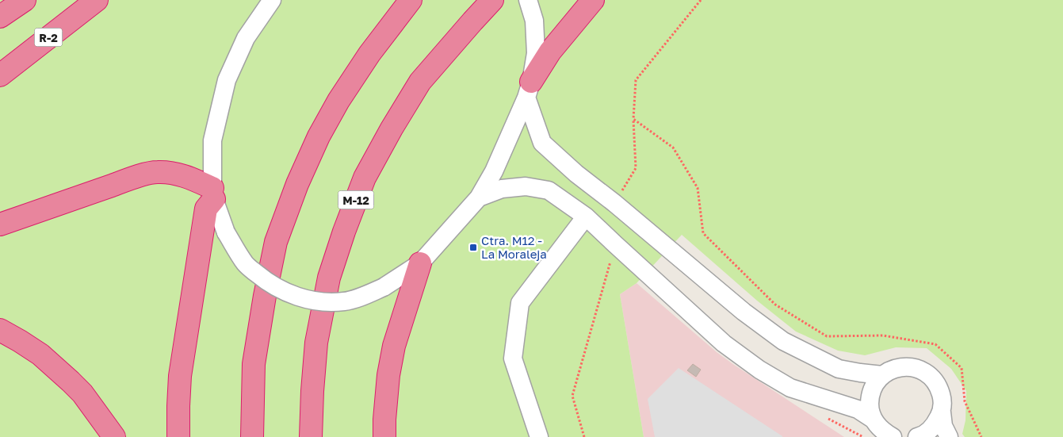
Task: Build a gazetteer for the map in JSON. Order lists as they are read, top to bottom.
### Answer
{
  "streets": {
    "highway": ["R-2", "M-12"]
  },
  "places": {
    "transit": ["Ctra. M12 - La Moraleja"]
  }
}
